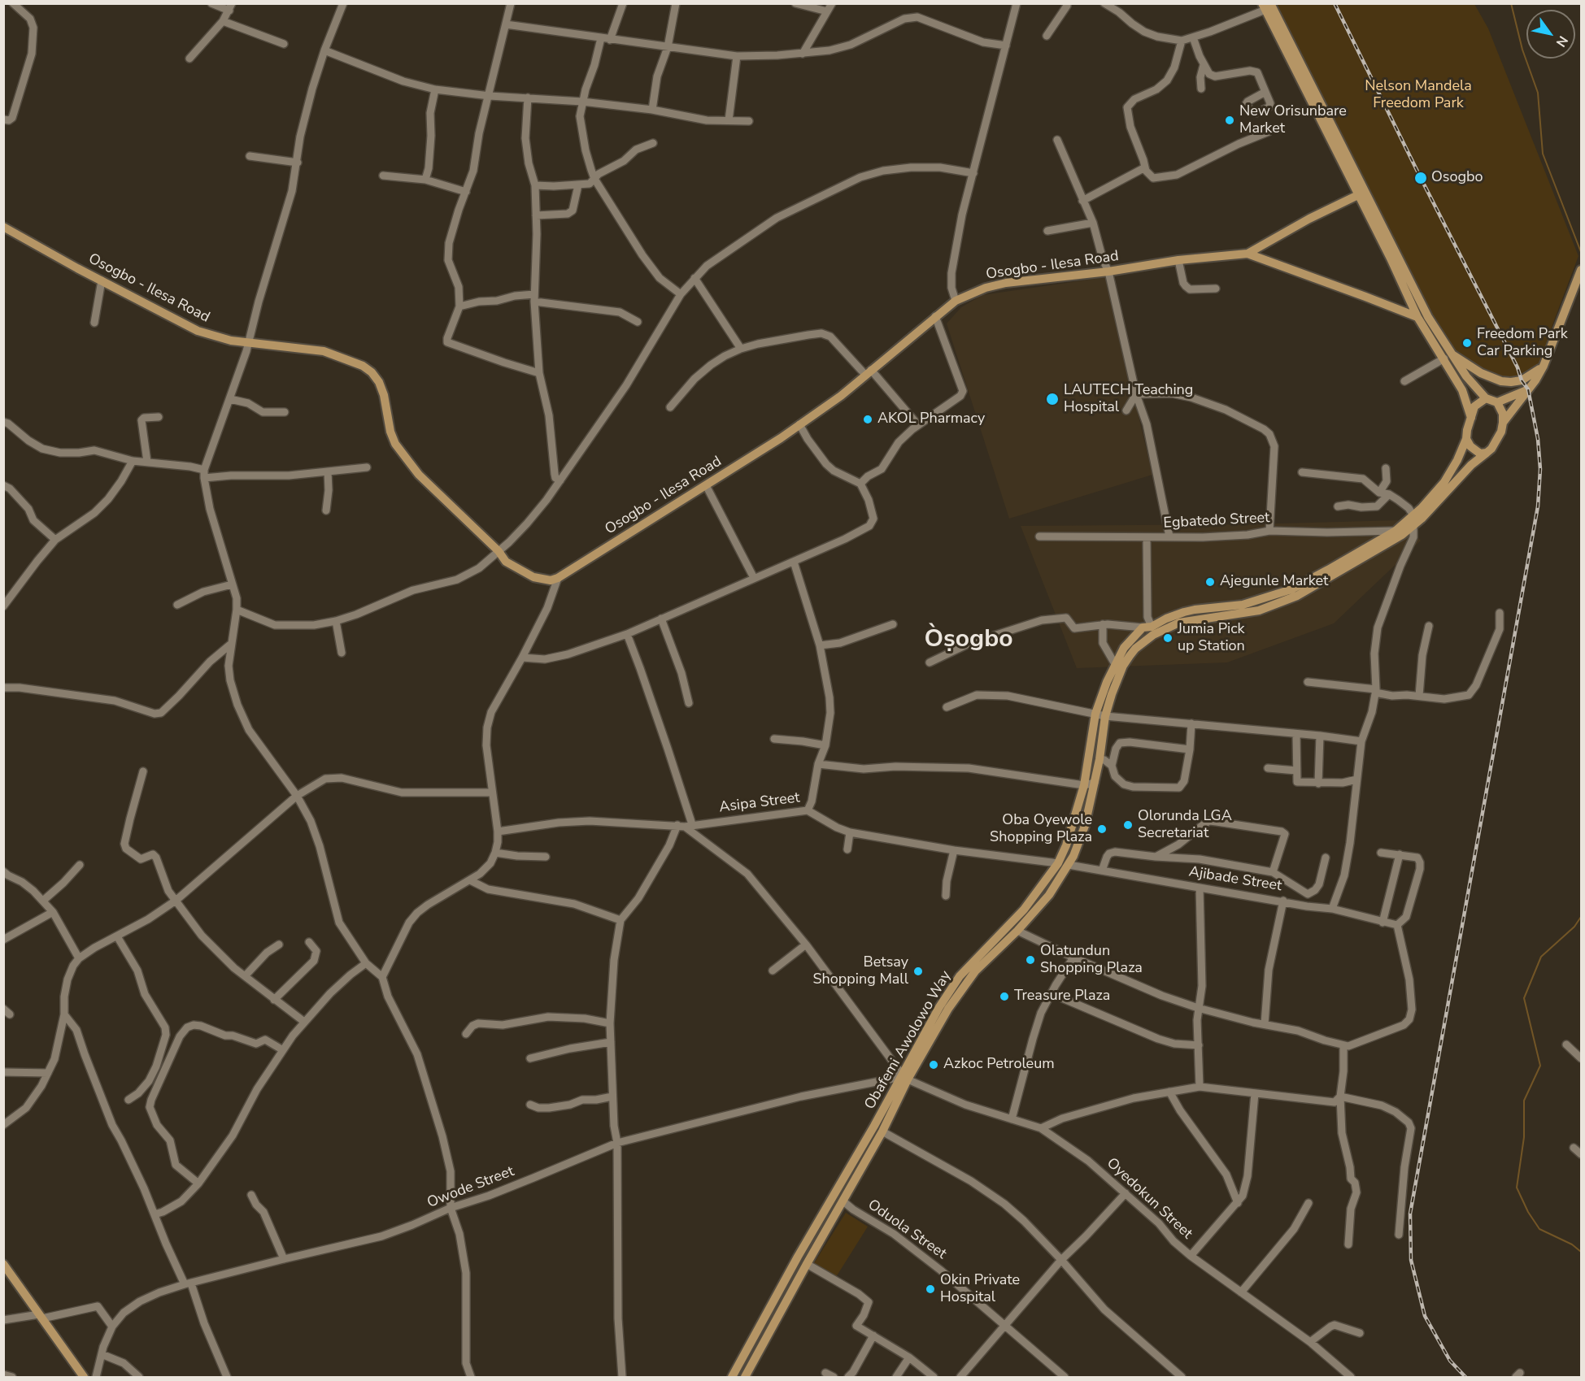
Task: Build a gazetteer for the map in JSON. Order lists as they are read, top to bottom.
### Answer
{
  "streets": {
    "main road": ["Osogbo - Ilesa Road", "Obafemi Awolowo Way"],
    "street": [
      "Egbatedo Street",
      "Asipa Street",
      "Ajibade Street",
      "Owode Street",
      "Oyedokun Street",
      "Oduola Street"
    ]
  },
  "crossings": [
    ["Egbatedo Street", "Obafemi Awolowo Way"],
    ["Asipa Street", "Obafemi Awolowo Way"],
    ["Ajibade Street", "Obafemi Awolowo Way"],
    ["Obafemi Awolowo Way", "Owode Street"],
    ["Obafemi Awolowo Way", "Oyedokun Street"],
    ["Obafemi Awolowo Way", "Oduola Street"],
    ["Owode Street", "Oyedokun Street"]
  ],
  "districts": ["Òṣogbo"],
  "parks": ["Nelson Mandela Freedom Park"],
  "places": [
    "New Orisunbare Market",
    "Osogbo",
    "Freedom Park Car Parking",
    "LAUTECH Teaching Hospital",
    "AKOL Pharmacy",
    "Ajegunle Market",
    "Jumia Pick up Station",
    "Olorunda LGA Secretariat",
    "Oba Oyewole Shopping Plaza",
    "Olatundun Shopping Plaza",
    "Betsay Shopping Mall",
    "Treasure Plaza",
    "Azkoc Petroleum",
    "Okin Private Hospital"
  ],
  "north": "bottom right"
}
